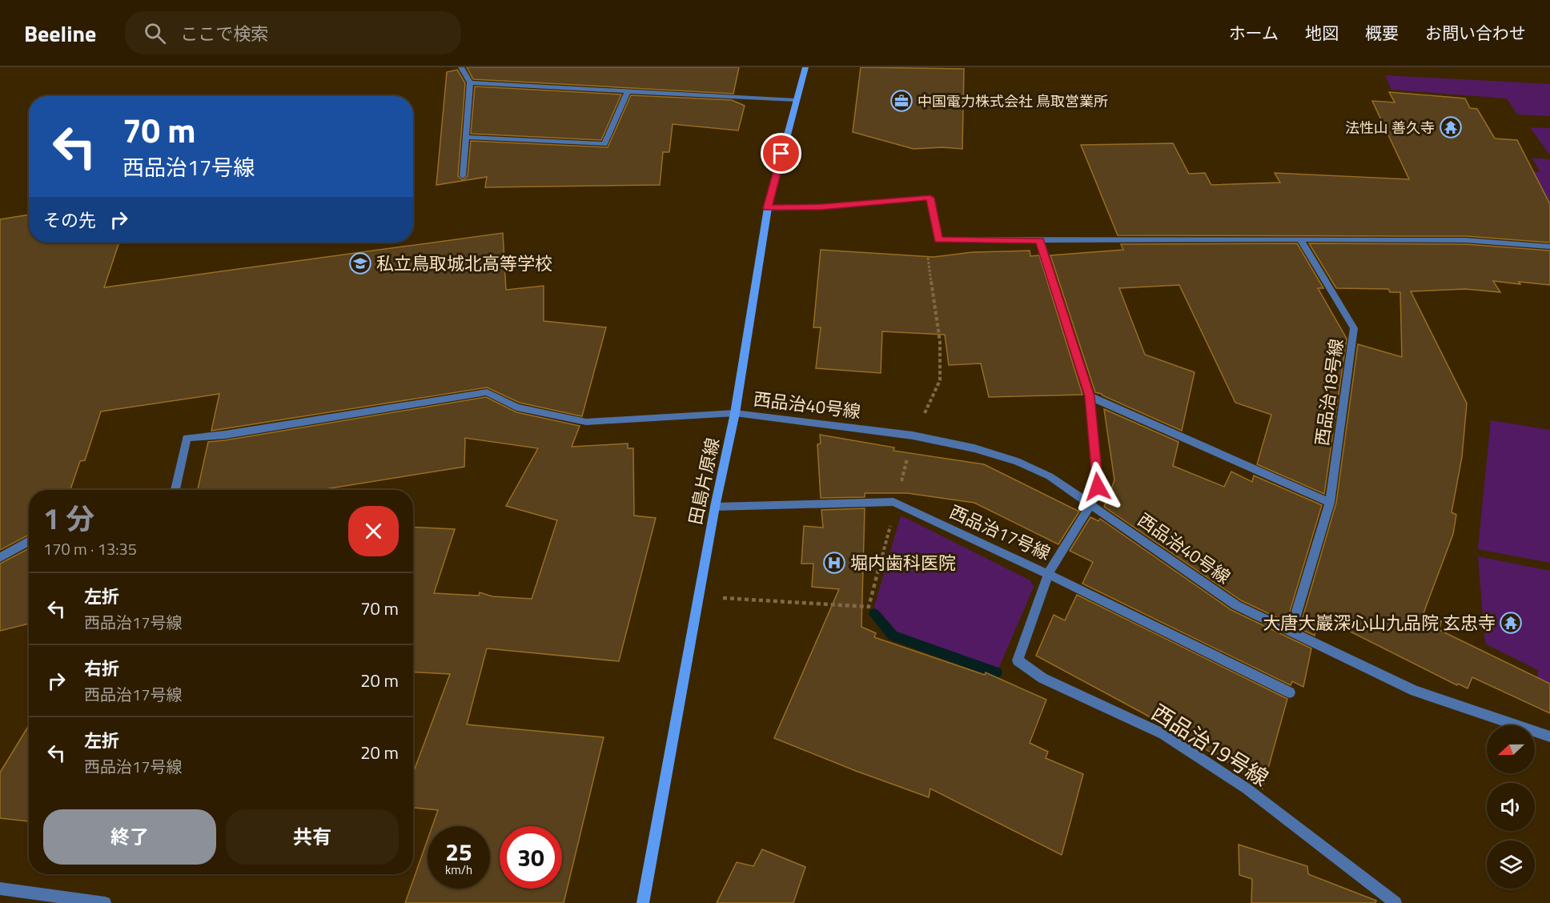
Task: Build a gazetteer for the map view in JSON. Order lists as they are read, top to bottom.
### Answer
{
  "streets": {
    "main road": ["田島片原線"],
    "street": [
      "西品治18号線",
      "西品治40号線",
      "西品治17号線",
      "西品治19号線"
    ]
  },
  "crossings": [
    ["西品治18号線", "西品治40号線"],
    ["西品治40号線", "田島片原線"],
    ["西品治40号線", "西品治17号線"],
    ["田島片原線", "西品治17号線"],
    ["西品治17号線", "西品治19号線"]
  ],
  "places": {
    "office": ["中国電力株式会社 鳥取営業所"],
    "temple": ["法性山 善久寺", "大唐大巖深心山九品院 玄忠寺"],
    "school or university": ["私立鳥取城北高等学校"],
    "hospital": ["堀内歯科医院"]
  },
  "north": "left",
  "page": {
    "header": "Beeline",
    "search": "ここで検索",
    "nav": [
      "ホーム",
      "地図",
      "概要",
      "お問い合わせ"
    ],
    "turn": ["70 m", "西品治17号線"],
    "then": "その先",
    "heading": ["1 分", "170 m · 13:35"],
    "list": [
      {
        "name": "左折",
        "note": "西品治17号線",
        "value": "70 m"
      },
      {
        "name": "右折",
        "note": "西品治17号線",
        "value": "20 m"
      },
      {
        "name": "左折",
        "note": "西品治17号線",
        "value": "20 m"
      }
    ],
    "buttons": ["終了", "共有"],
    "speed": "25 km/h",
    "limit": "30"
  }
}
